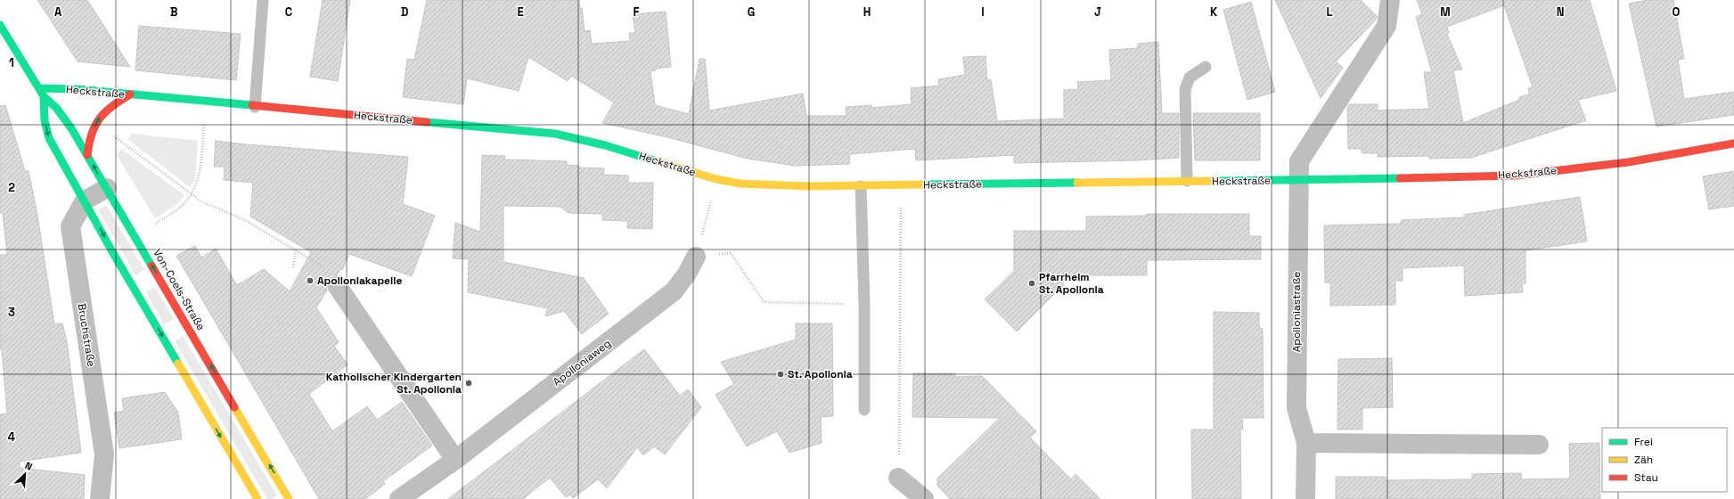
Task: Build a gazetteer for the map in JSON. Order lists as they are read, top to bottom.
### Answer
{
  "streets": {
    "main road": ["Heckstraße", "Von-Coels-Straße"],
    "street": ["Apolloniastraße", "Bruchstraße", "Apolloniaweg"]
  },
  "crossings": [
    ["Heckstraße", "Von-Coels-Straße"],
    ["Heckstraße", "Apolloniastraße"],
    ["Von-Coels-Straße", "Bruchstraße"]
  ],
  "places": [
    "Apolloniakapelle",
    "Pfarrheim St. Apollonia",
    "St. Apollonia",
    "Katholischer Kindergarten St. Apollonia"
  ],
  "legend": ["Frei", "Zäh", "Stau"],
  "north": "top right",
  "grid": {
    "columns": [
      "A",
      "B",
      "C",
      "D",
      "E",
      "F",
      "G",
      "H",
      "I",
      "J",
      "K",
      "L",
      "M",
      "N",
      "O"
    ],
    "rows": [
      "1",
      "2",
      "3",
      "4"
    ]
  }
}
